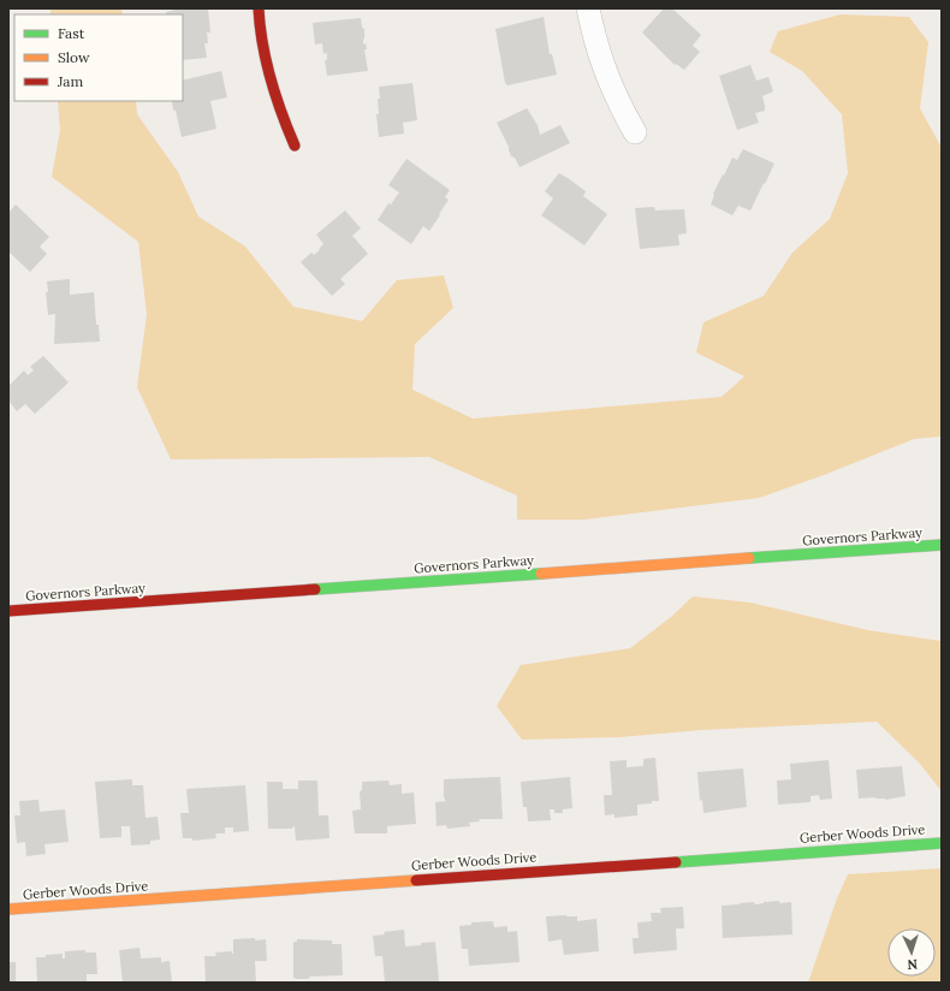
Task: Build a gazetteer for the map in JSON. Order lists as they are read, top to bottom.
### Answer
{
  "streets": {
    "street": ["Governors Parkway", "Gerber Woods Drive"]
  },
  "legend": ["Fast", "Slow", "Jam"],
  "north": "bottom"
}
